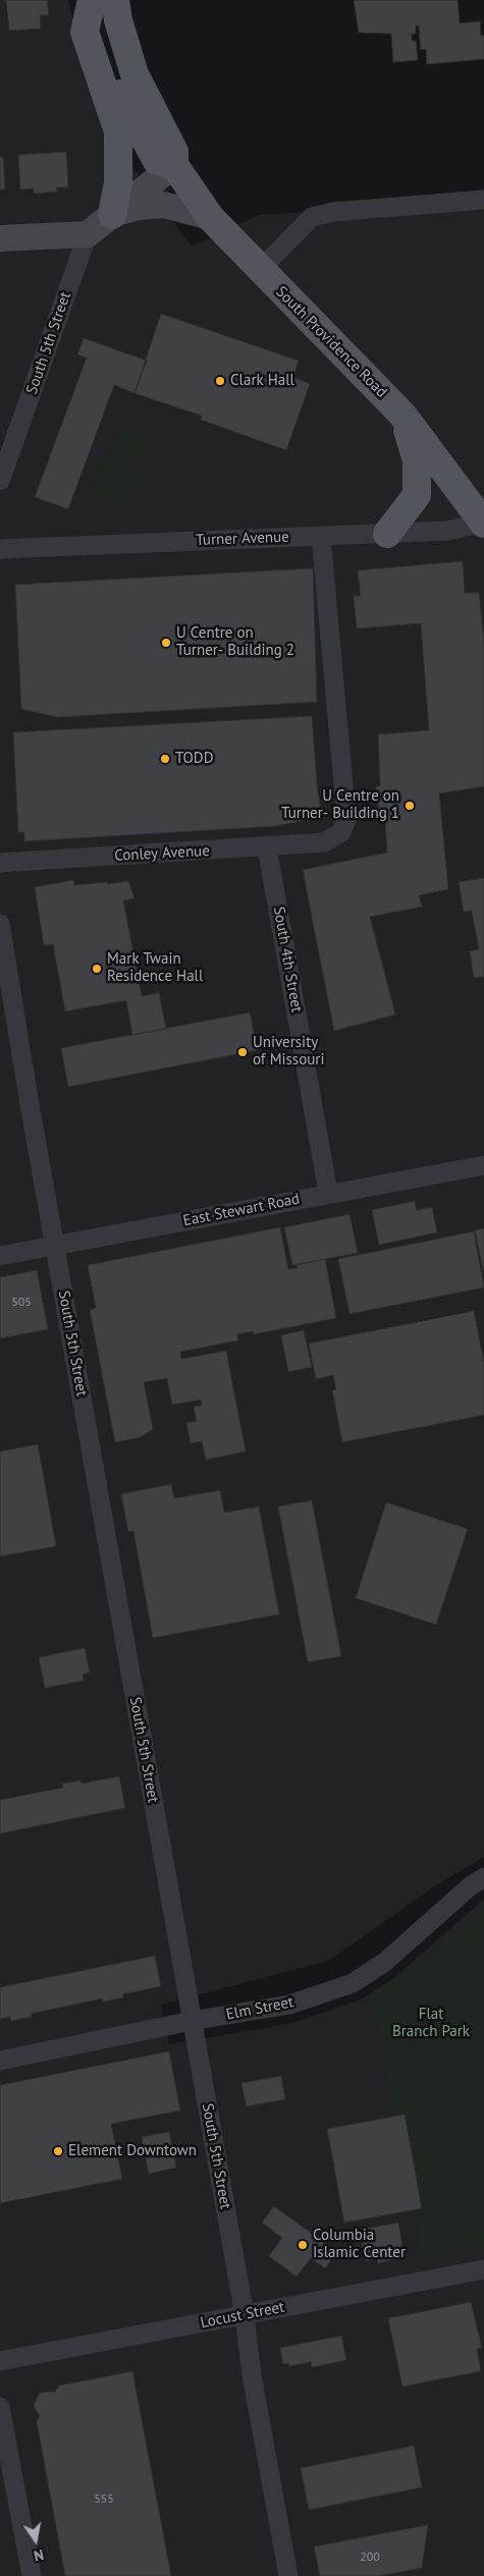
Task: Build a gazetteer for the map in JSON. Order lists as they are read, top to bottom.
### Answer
{
  "streets": {
    "main road": ["South Providence Road"],
    "street": [
      "South 5th Street",
      "Turner Avenue",
      "Conley Avenue",
      "South 4th Street",
      "East Stewart Road",
      "Elm Street",
      "Locust Street"
    ]
  },
  "crossings": [
    ["South Providence Road", "Turner Avenue"],
    ["South 5th Street", "East Stewart Road"],
    ["South 5th Street", "Elm Street"],
    ["South 5th Street", "Locust Street"],
    ["Turner Avenue", "Conley Avenue"],
    ["Conley Avenue", "South 4th Street"],
    ["South 4th Street", "East Stewart Road"]
  ],
  "parks": ["Flat Branch Park"],
  "places": [
    "Clark Hall",
    "U Centre on Turner- Building 2",
    "TODD",
    "U Centre on Turner- Building 1",
    "Mark Twain Residence Hall",
    "University of Missouri",
    "Element Downtown",
    "Columbia Islamic Center"
  ],
  "house_numbers": ["505", "555", "200"],
  "north": "bottom"
}
